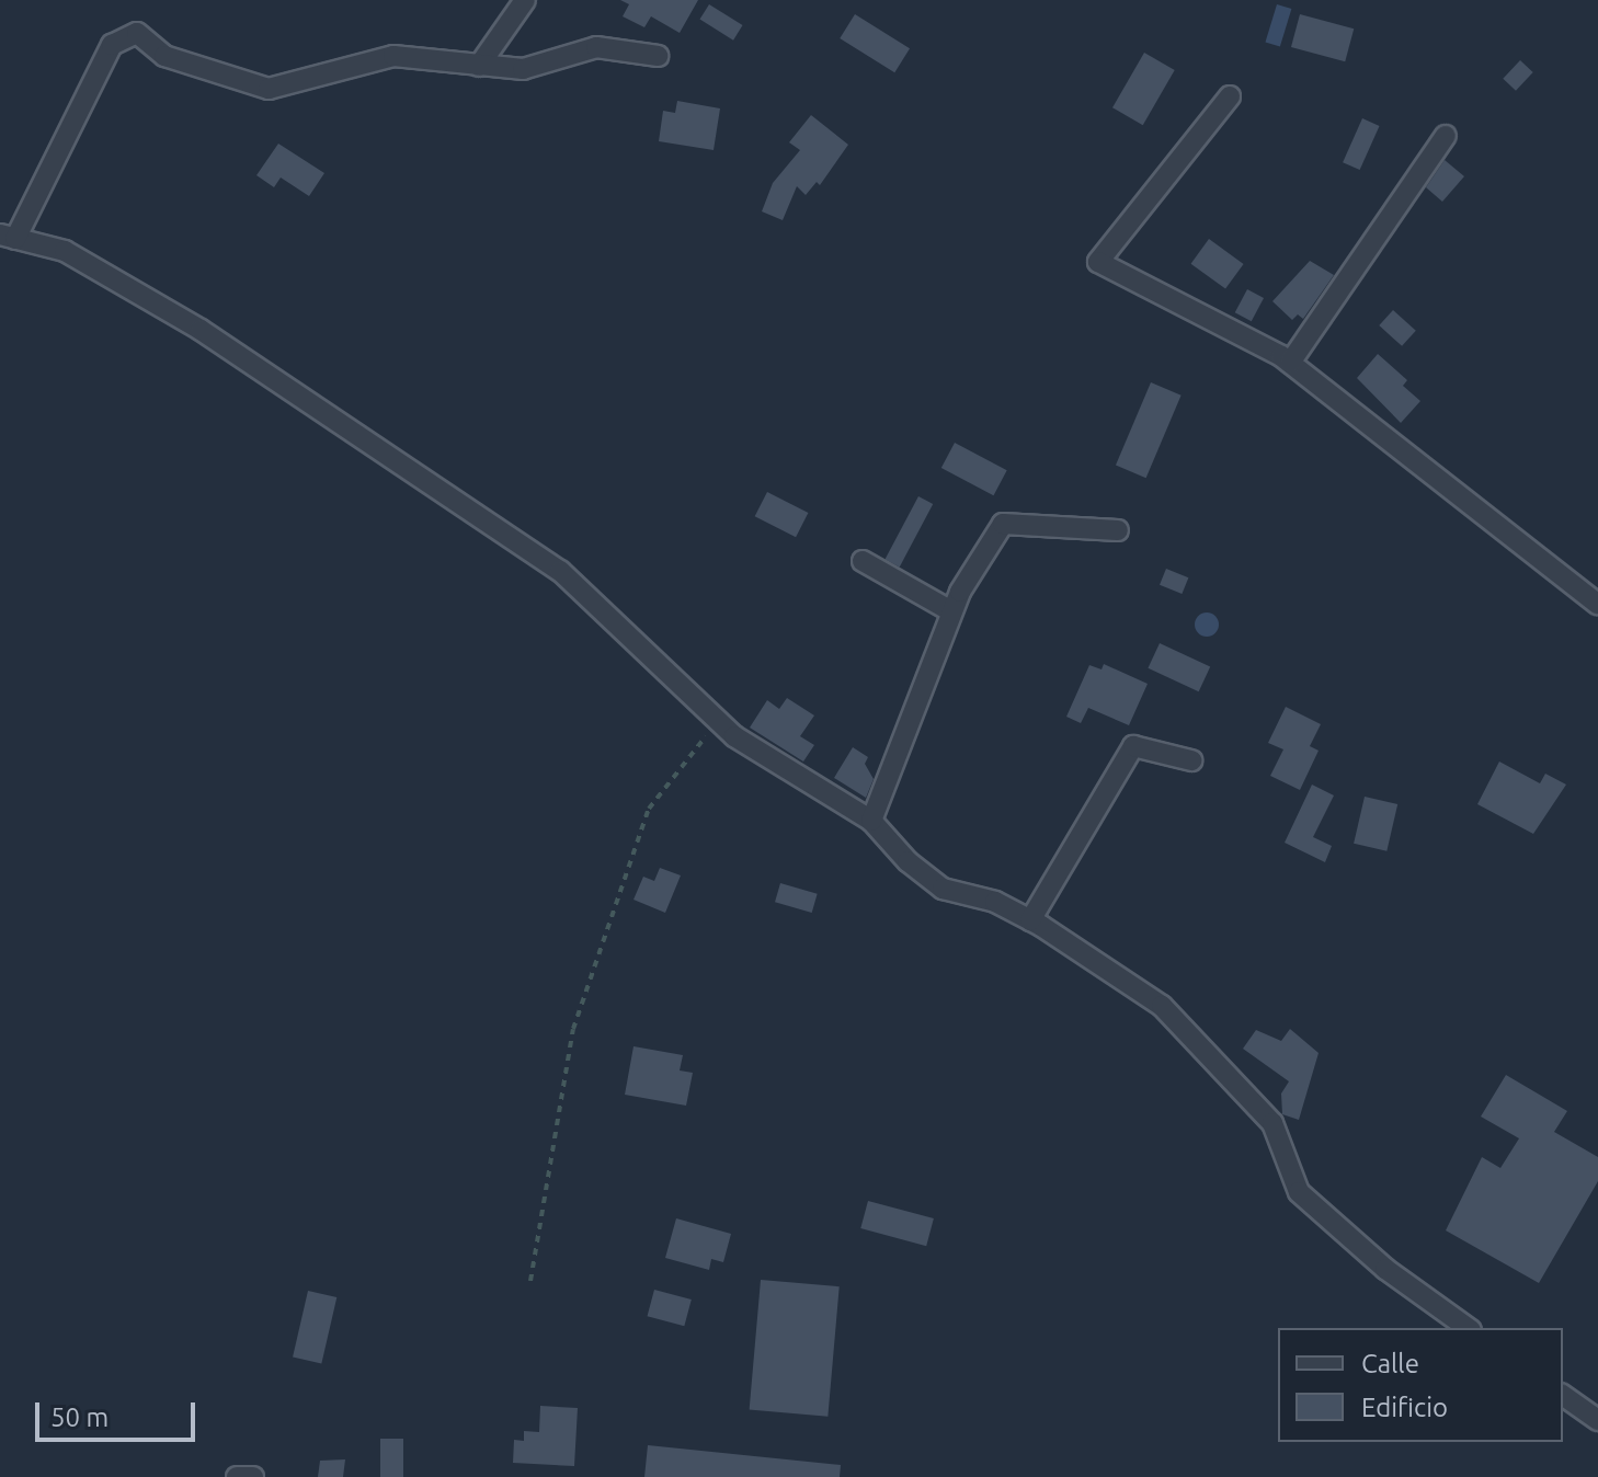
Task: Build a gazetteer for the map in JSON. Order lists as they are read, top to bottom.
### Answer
{
  "legend": ["Calle", "Edificio"],
  "scale_bar": "50 m"
}
